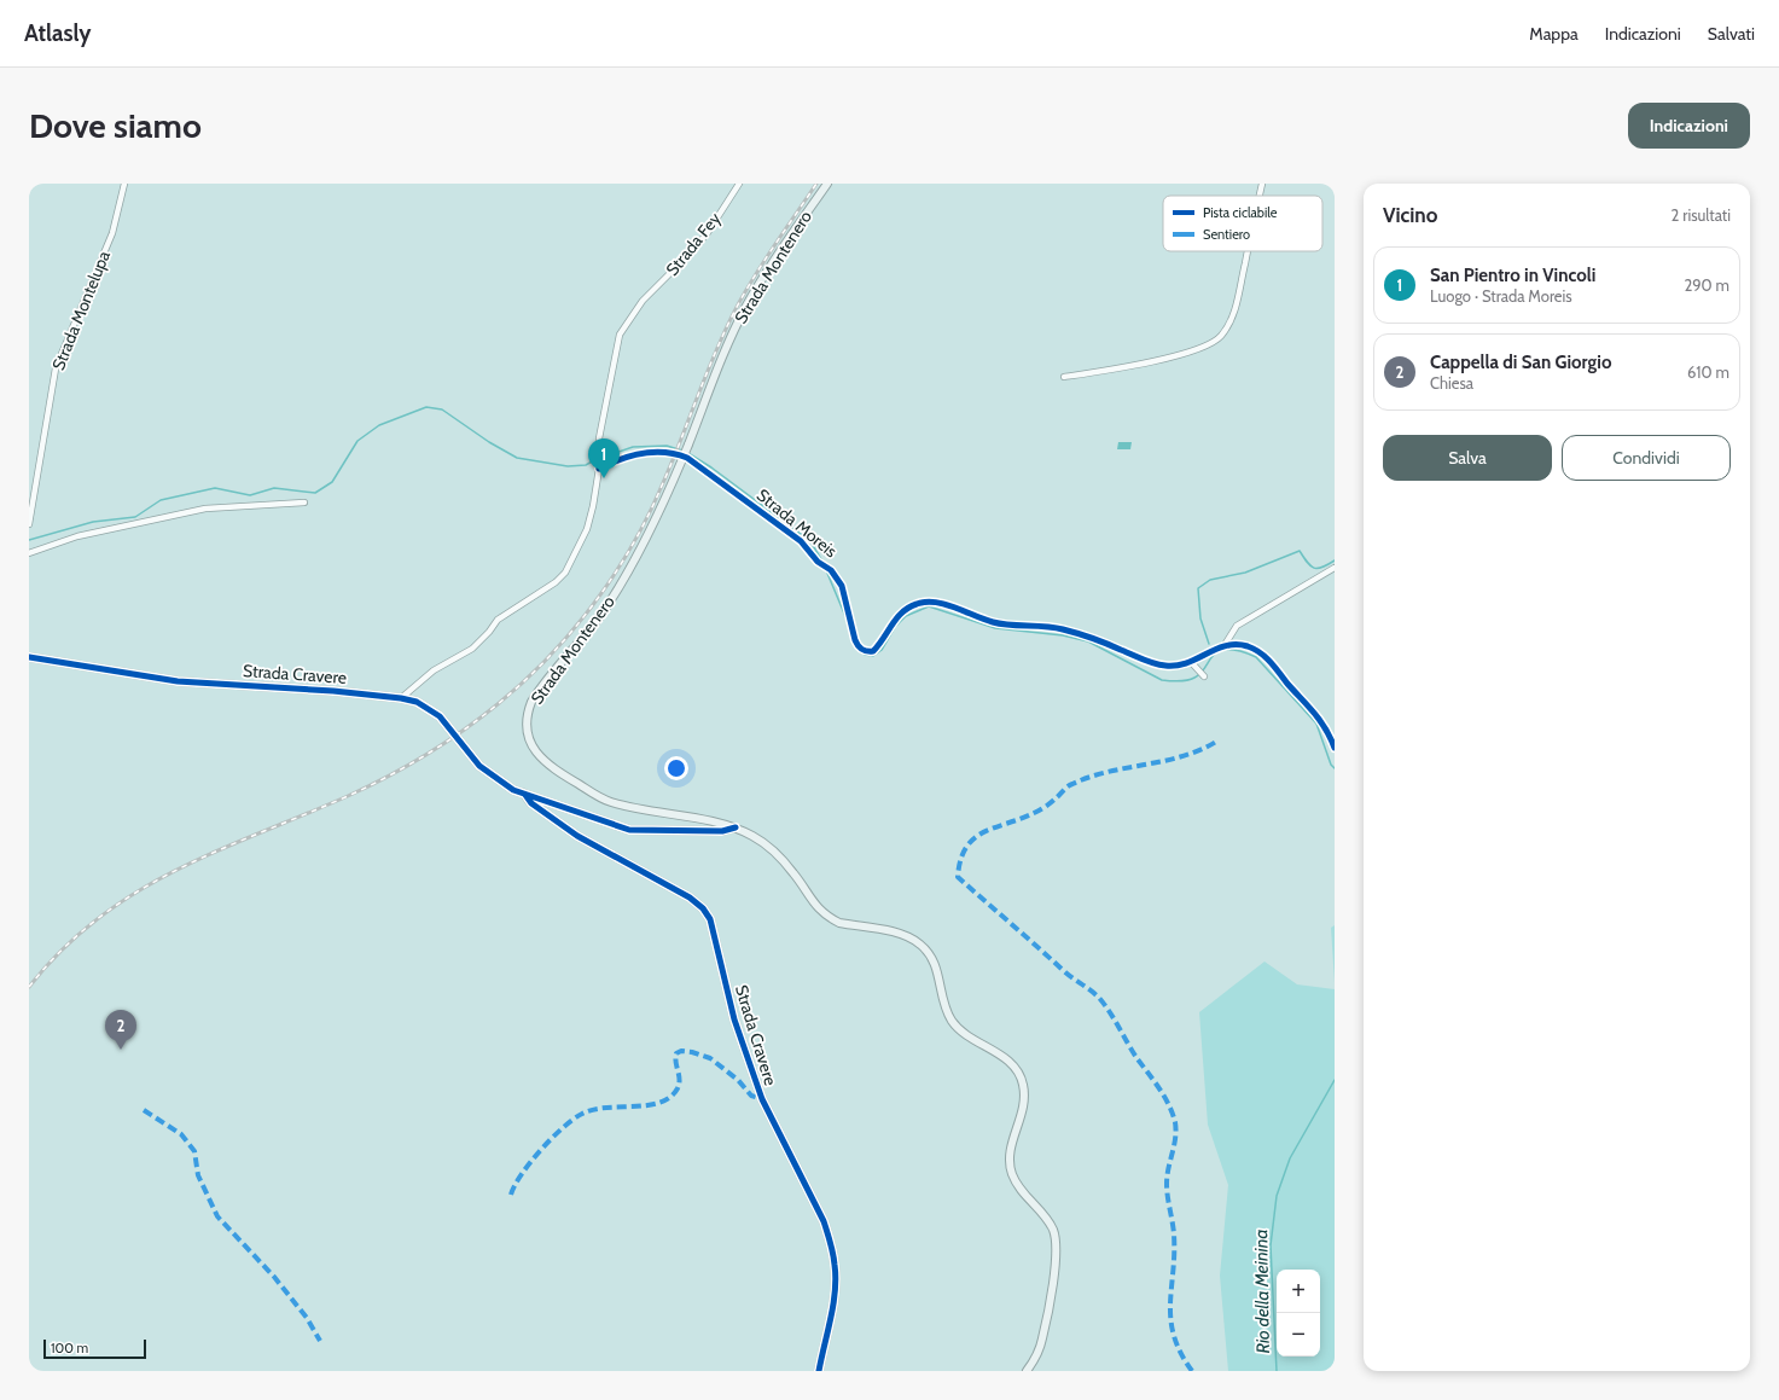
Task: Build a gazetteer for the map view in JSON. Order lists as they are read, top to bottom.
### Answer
{
  "streets": {
    "main road": ["Strada Montenero", "Strada Cravere"],
    "street": ["Strada Fey", "Strada Montelupa", "Strada Moreis"]
  },
  "crossings": [
    ["Strada Fey", "Strada Moreis"],
    ["Strada Montenero", "Strada Cravere"]
  ],
  "water": ["Rio della Meinina"],
  "legend": ["Pista ciclabile", "Sentiero"],
  "scale_bar": "100 m",
  "page": {
    "header": "Atlasly",
    "nav": ["Mappa", "Indicazioni", "Salvati"],
    "buttons": [
      "Indicazioni",
      ["Salva", "Condividi"]
    ],
    "title": "Dove siamo",
    "heading": ["Vicino", "2 risultati"],
    "list": [
      {
        "mark": "1",
        "name": "San Pientro in Vincoli",
        "note": "Luogo · Strada Moreis",
        "value": "290 m"
      },
      {
        "mark": "2",
        "name": "Cappella di San Giorgio",
        "note": "Chiesa",
        "value": "610 m"
      }
    ],
    "pins": ["1", "2"],
    "map_buttons": ["+", "−"],
    "scale": "100 m"
  }
}
